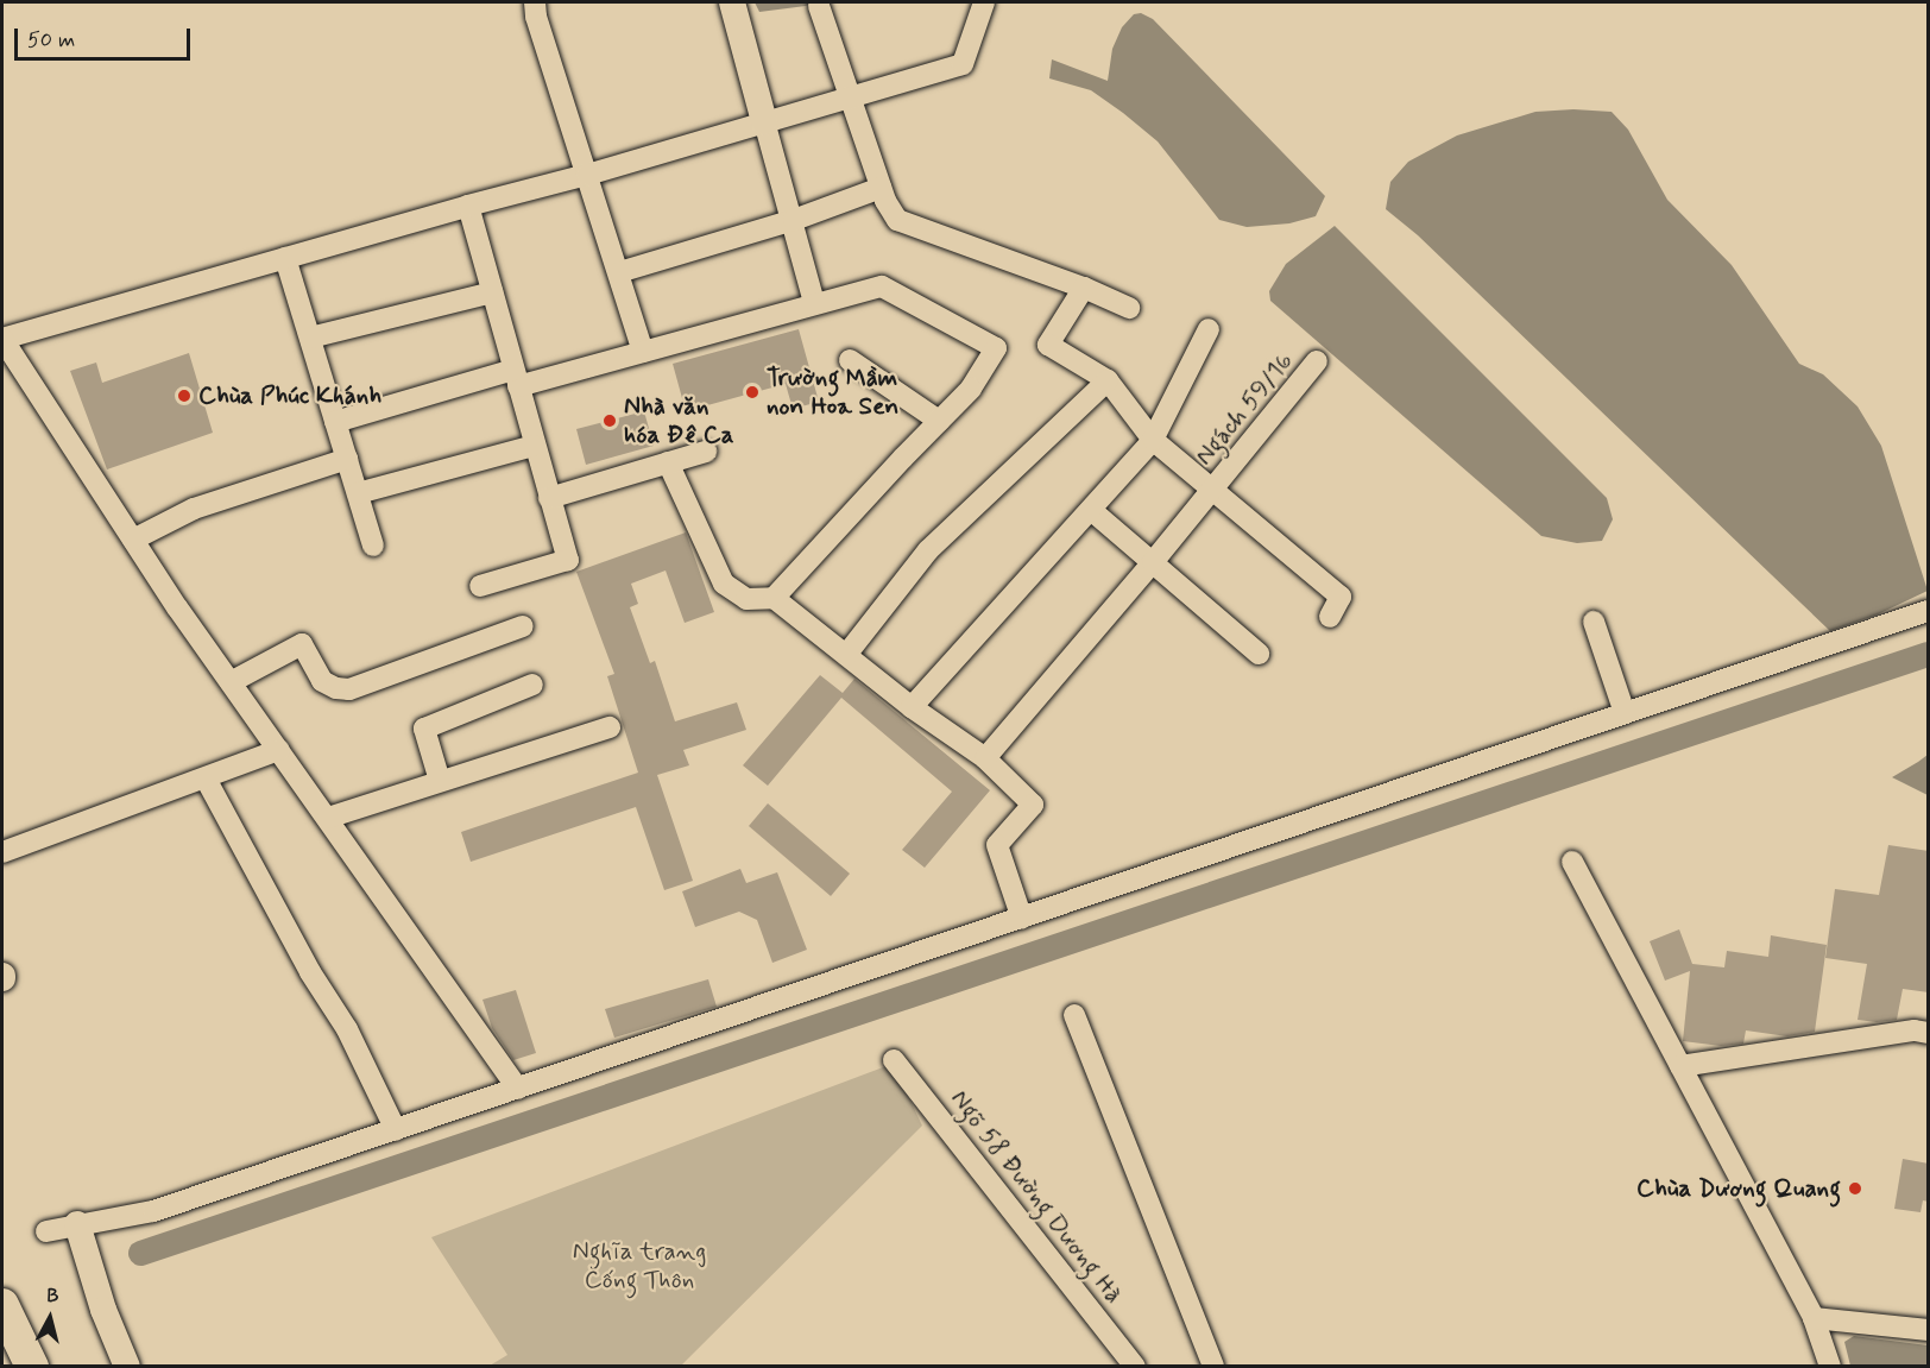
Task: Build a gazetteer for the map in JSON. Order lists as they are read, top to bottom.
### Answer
{
  "streets": {
    "street": ["Ngách 59/16", "Ngõ 58 Đường Dương Hà"]
  },
  "parks": ["Nghĩa trang Cống Thôn"],
  "places": [
    "Trường Mầm non Hoa Sen",
    "Chùa Phúc Khánh",
    "Nhà văn hóa Đê Ca",
    "Chùa Dương Quang"
  ],
  "scale_bar": "50 m",
  "north": "top"
}
